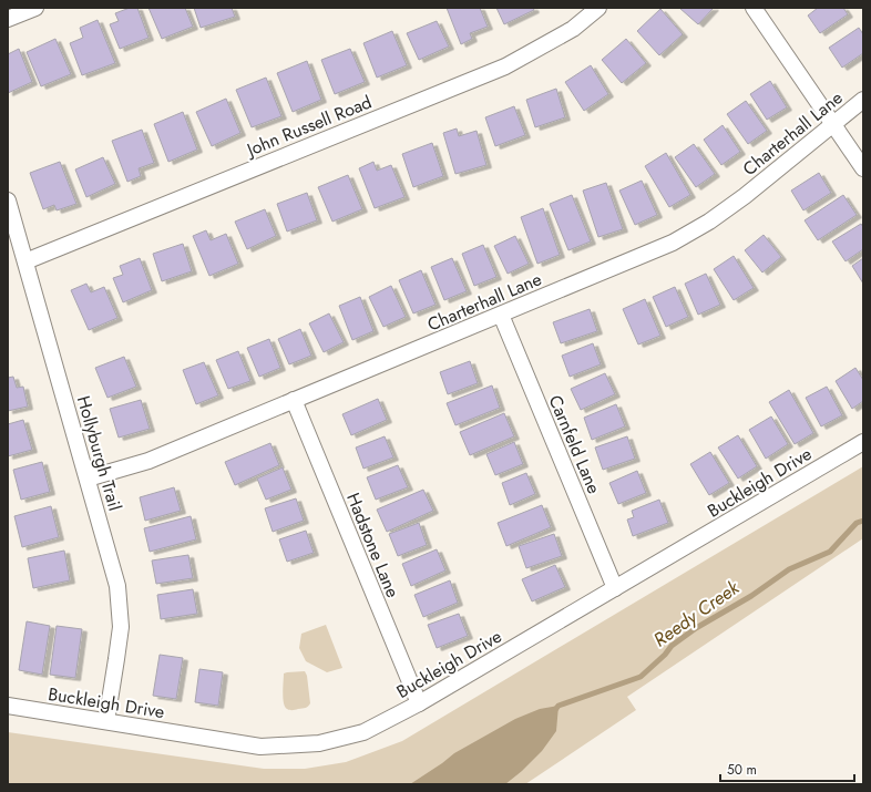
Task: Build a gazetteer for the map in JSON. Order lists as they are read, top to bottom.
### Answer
{
  "streets": {
    "street": [
      "John Russell Road",
      "Charterhall Lane",
      "Carnfeld Lane",
      "Hollyburgh Trail",
      "Buckleigh Drive",
      "Hadstone Lane"
    ]
  },
  "crossings": [
    ["John Russell Road", "Hollyburgh Trail"],
    ["Charterhall Lane", "Carnfeld Lane"],
    ["Charterhall Lane", "Hollyburgh Trail"],
    ["Charterhall Lane", "Hadstone Lane"],
    ["Carnfeld Lane", "Buckleigh Drive"],
    ["Hollyburgh Trail", "Buckleigh Drive"],
    ["Buckleigh Drive", "Hadstone Lane"]
  ],
  "water": ["Reedy Creek"],
  "scale_bar": "50 m"
}
